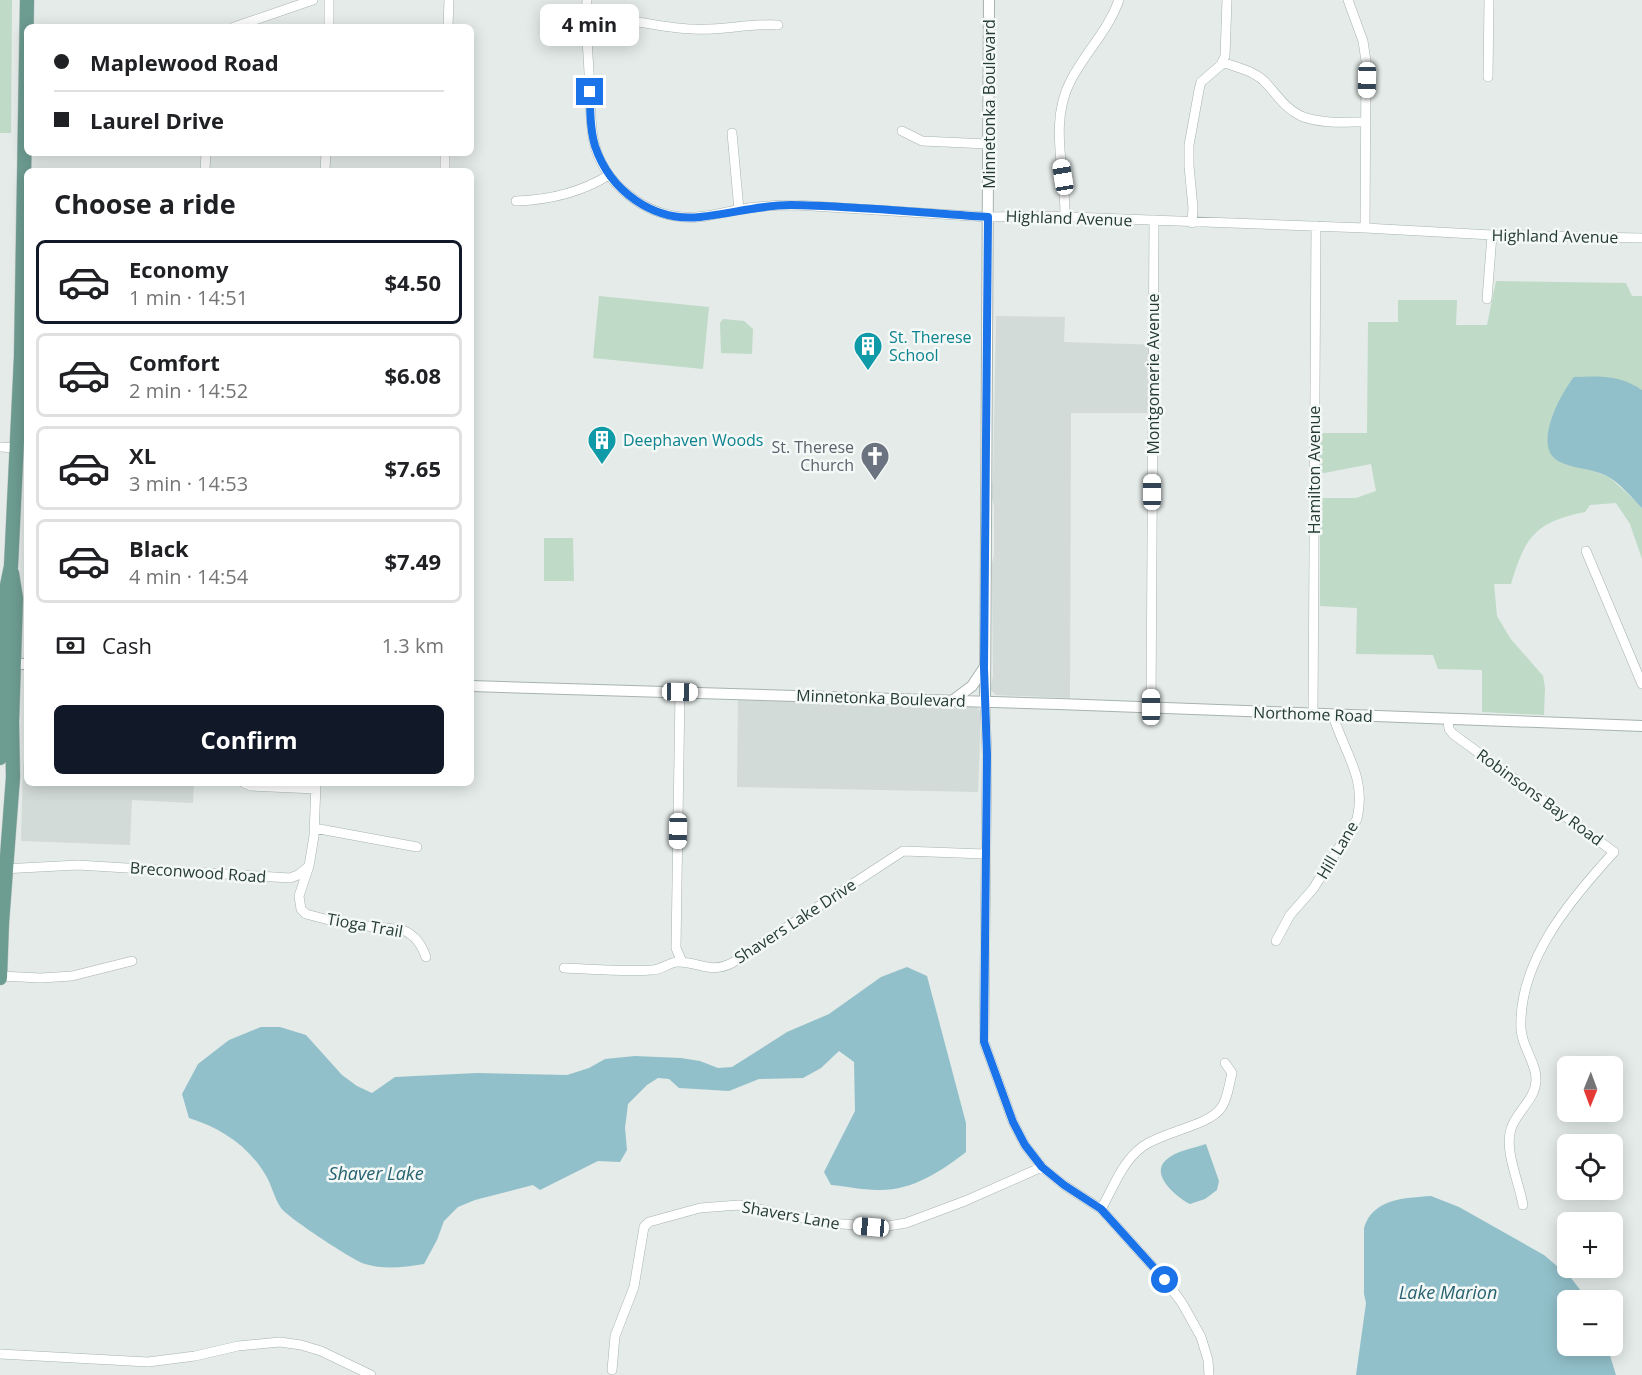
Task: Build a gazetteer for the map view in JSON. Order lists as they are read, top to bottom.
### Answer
{
  "streets": {
    "street": [
      "Minnetonka Boulevard",
      "Highland Avenue",
      "Montgomerie Avenue",
      "Hamilton Avenue",
      "Northome Road",
      "Robinsons Bay Road",
      "Hill Lane",
      "Breconwood Road",
      "Shavers Lake Drive",
      "Tioga Trail",
      "Shavers Lane"
    ]
  },
  "crossings": [
    ["Minnetonka Boulevard", "Highland Avenue"],
    ["Minnetonka Boulevard", "Northome Road"],
    ["Highland Avenue", "Montgomerie Avenue"],
    ["Highland Avenue", "Hamilton Avenue"],
    ["Montgomerie Avenue", "Northome Road"],
    ["Hamilton Avenue", "Northome Road"],
    ["Northome Road", "Robinsons Bay Road"],
    ["Northome Road", "Hill Lane"]
  ],
  "water": ["Shaver Lake", "Lake Marion"],
  "places": {
    "building": ["St. Therese School", "Deephaven Woods"],
    "church": ["St. Therese Church"]
  },
  "north": "bottom",
  "page": {
    "bubble": "4 min",
    "banner": ["Maplewood Road", "Laurel Drive"],
    "heading": "Choose a ride",
    "list": [
      {
        "name": "Economy",
        "note": "1 min · 14:51",
        "value": "$4.50"
      },
      {
        "name": "Comfort",
        "note": "2 min · 14:52",
        "value": "$6.08"
      },
      {
        "name": "XL",
        "note": "3 min · 14:53",
        "value": "$7.65"
      },
      {
        "name": "Black",
        "note": "4 min · 14:54",
        "value": "$7.49"
      }
    ],
    "pay": ["Cash", "1.3 km"],
    "buttons": "Confirm",
    "map_buttons": ["+", "−"]
  }
}
